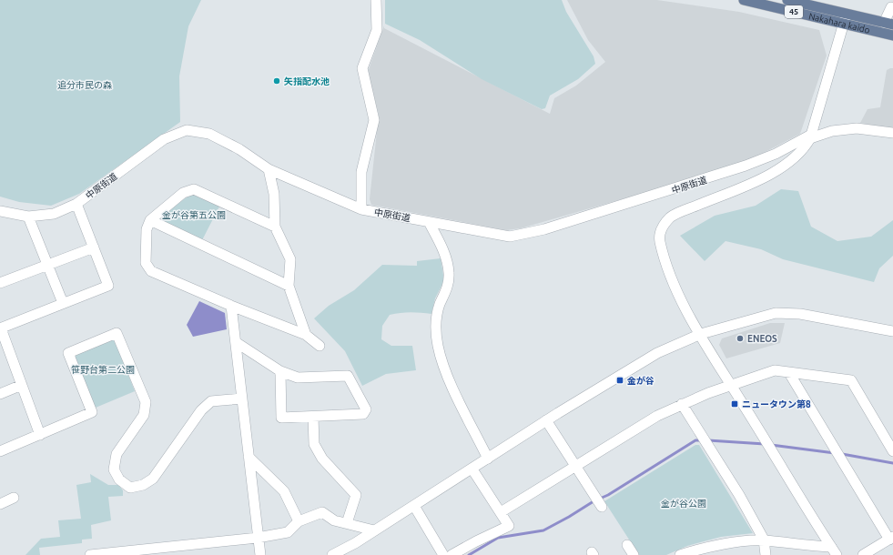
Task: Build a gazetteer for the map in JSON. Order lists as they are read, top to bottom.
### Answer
{
  "streets": {
    "main road": ["45", "Nakahara kaido"],
    "street": ["中原街道"]
  },
  "parks": [
    "追分市民の森",
    "金が谷第五公園",
    "笹野台第二公園",
    "金が谷公園"
  ],
  "places": {
    "other": ["矢指配水池", "ENEOS"],
    "transit": ["金が谷", "ニュータウン第8"]
  }
}
